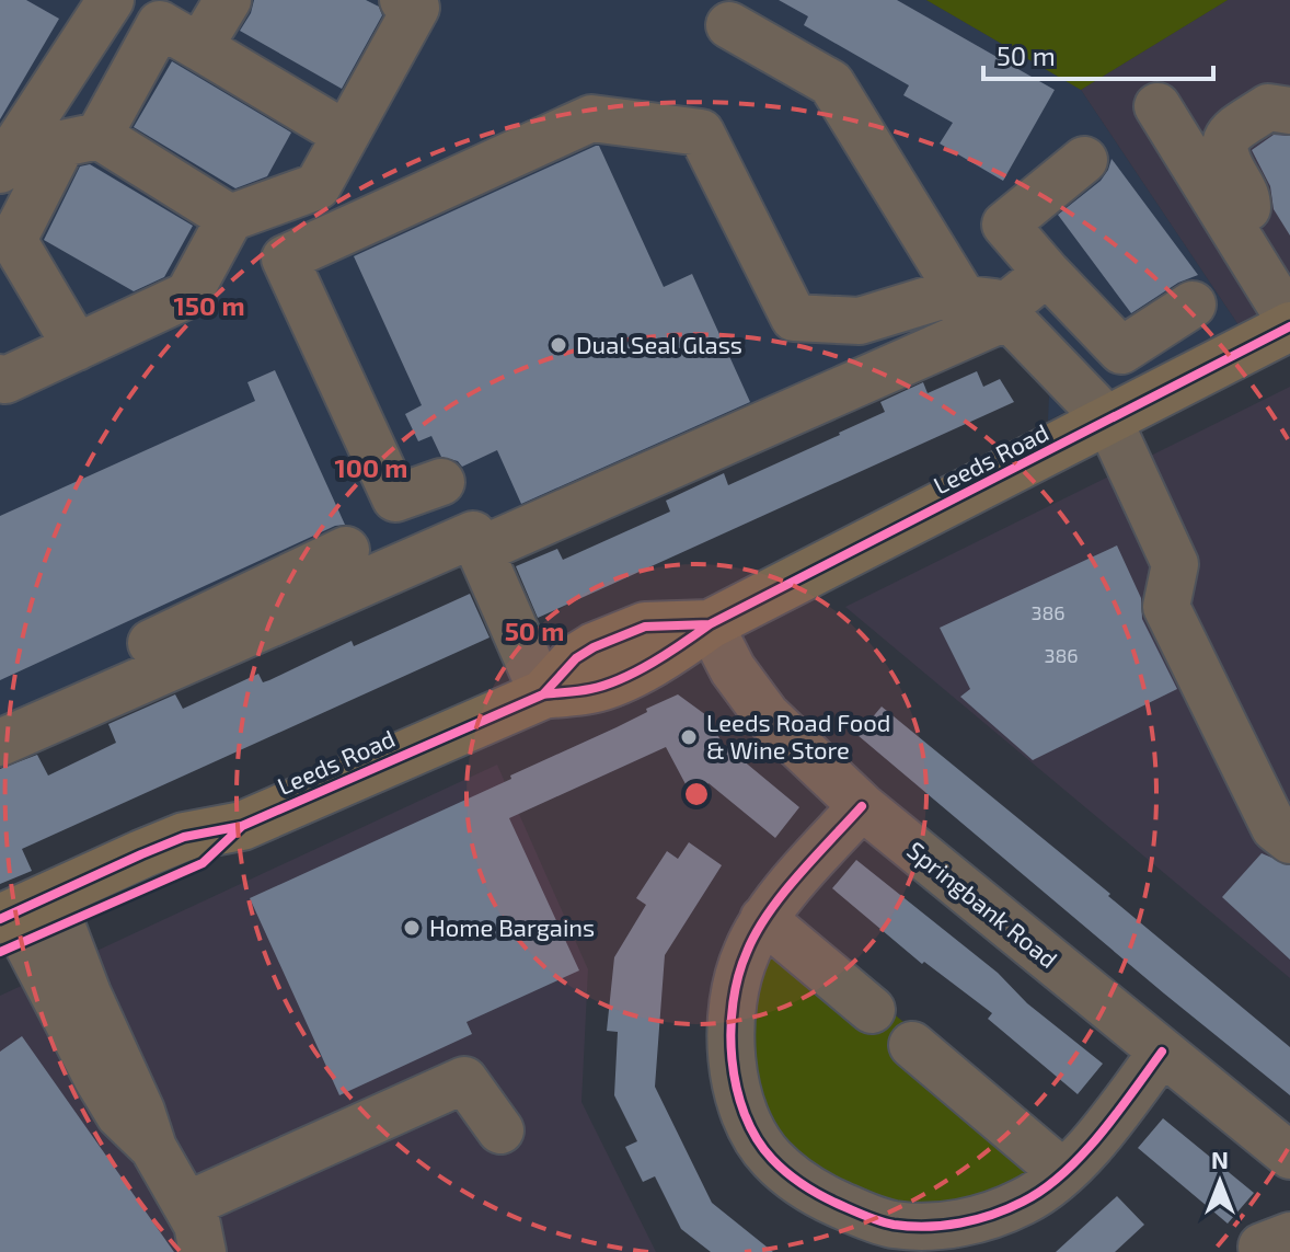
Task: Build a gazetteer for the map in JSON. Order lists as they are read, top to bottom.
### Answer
{
  "streets": {
    "main road": ["Leeds Road"],
    "street": ["Springbank Road"]
  },
  "crossings": [
    ["Leeds Road", "Springbank Road"]
  ],
  "places": ["Dual Seal Glass", "Leeds Road Food & Wine Store", "Home Bargains"],
  "house_numbers": ["386", "386"],
  "scale_bar": "50 m",
  "north": "top",
  "rings": ["150 m", "100 m", "50 m"]
}
